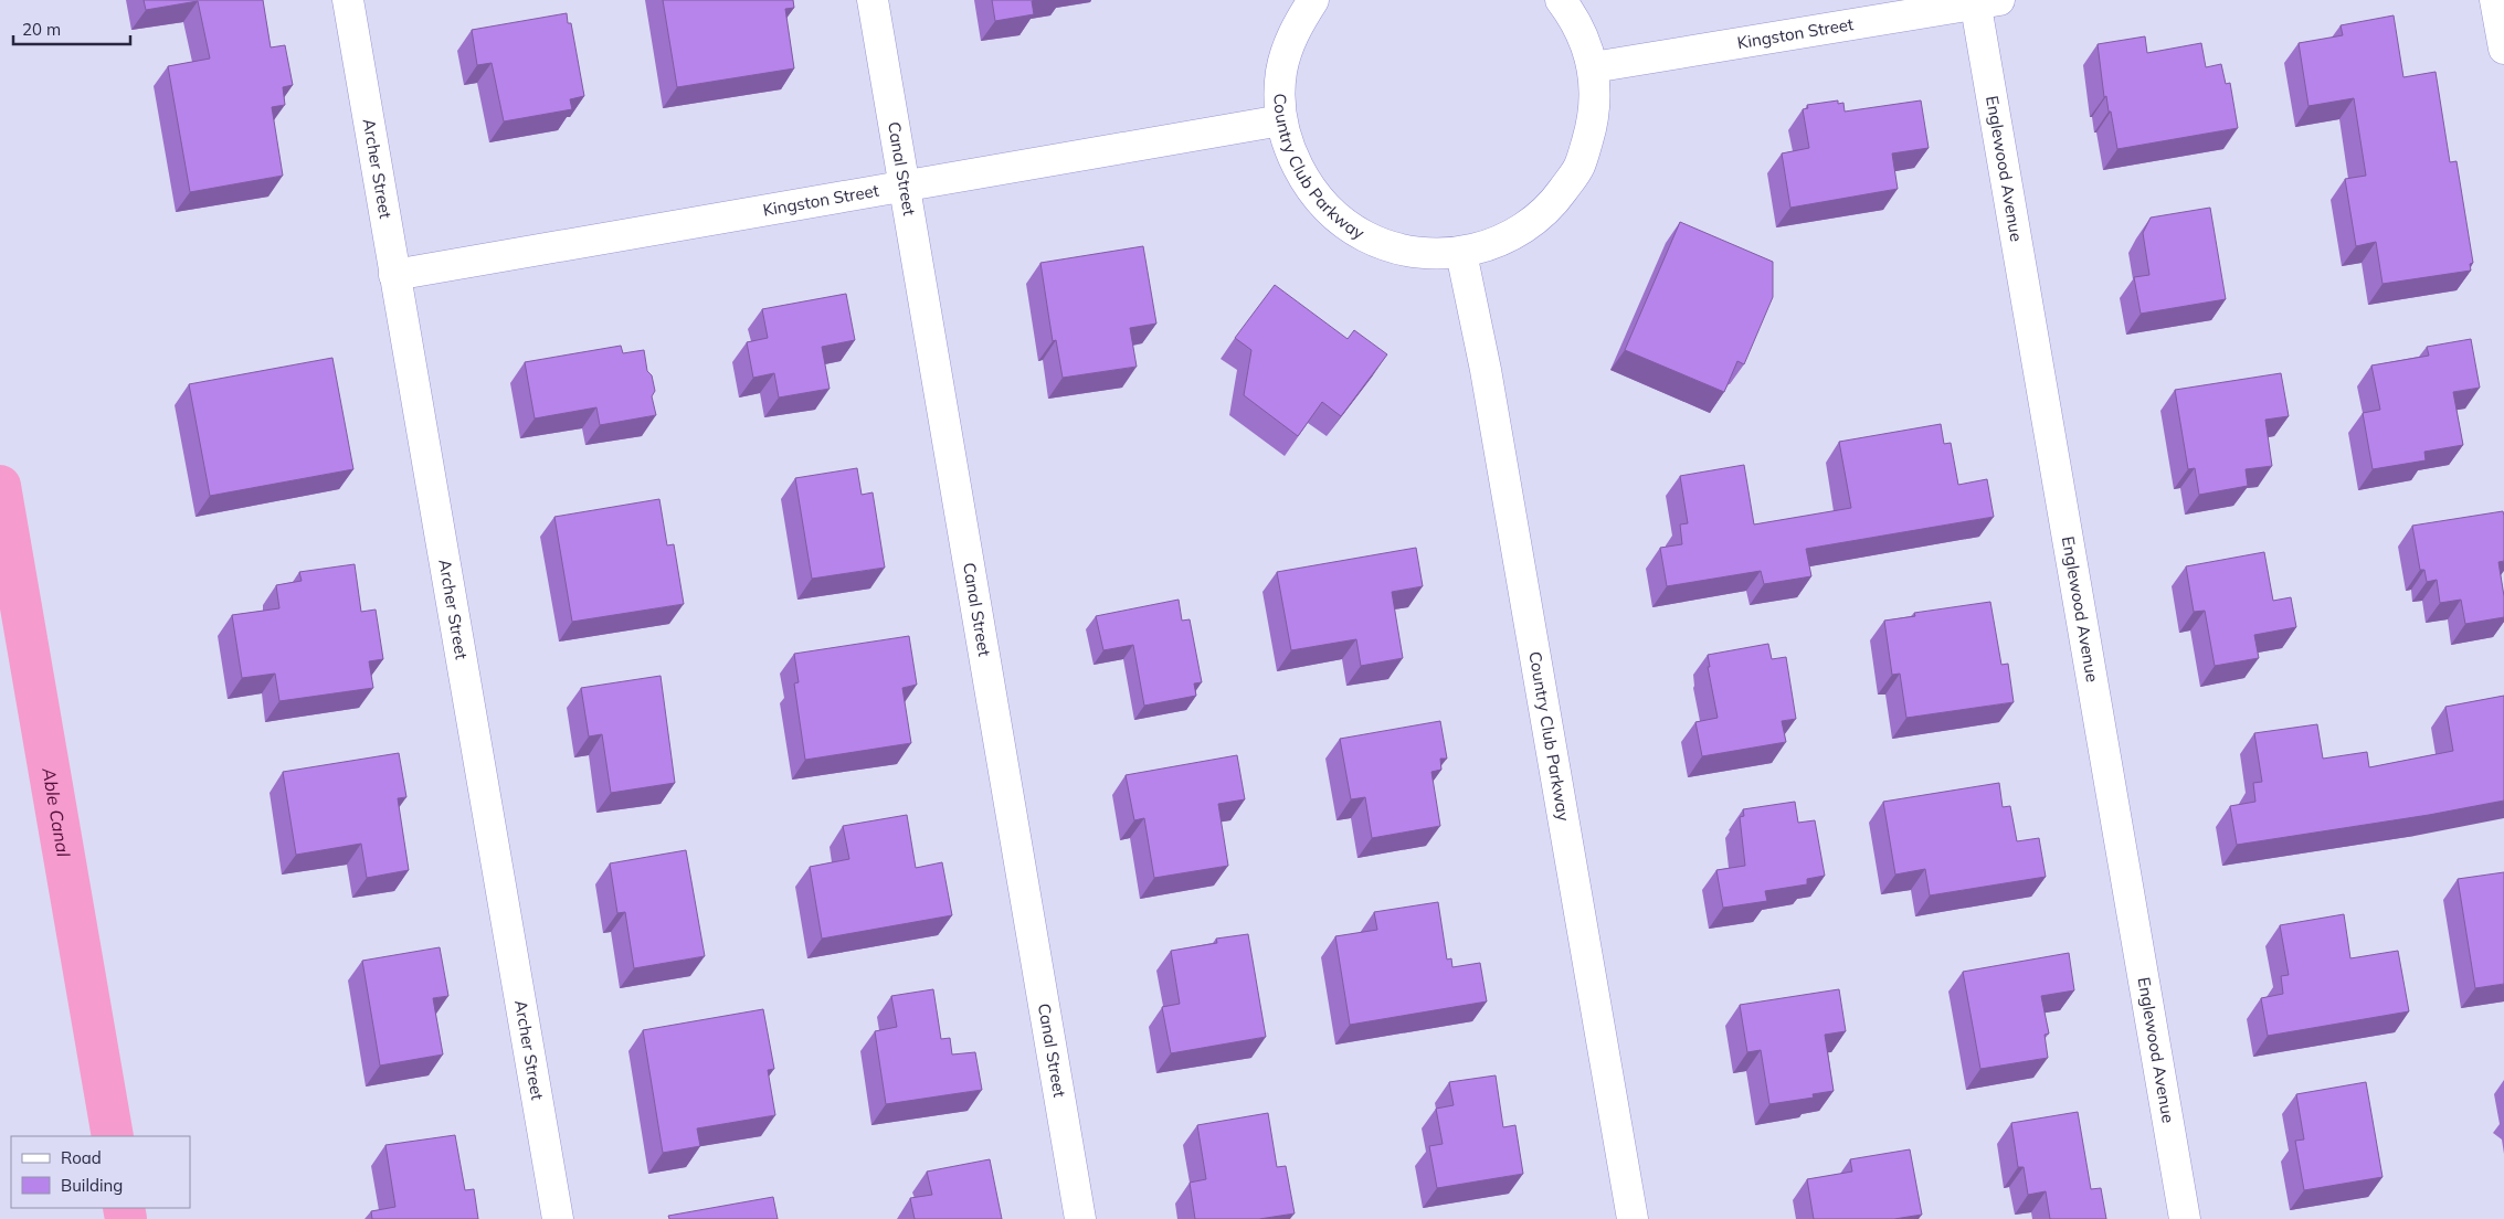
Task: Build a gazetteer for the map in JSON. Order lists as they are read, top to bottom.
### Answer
{
  "streets": {
    "street": [
      "Kingston Street",
      "Country Club Parkway",
      "Archer Street",
      "Canal Street",
      "Englewood Avenue"
    ]
  },
  "crossings": [
    ["Kingston Street", "Country Club Parkway"],
    ["Kingston Street", "Archer Street"],
    ["Kingston Street", "Canal Street"],
    ["Kingston Street", "Englewood Avenue"]
  ],
  "water": ["Able Canal"],
  "legend": ["Road", "Building"],
  "scale_bar": "20 m"
}
